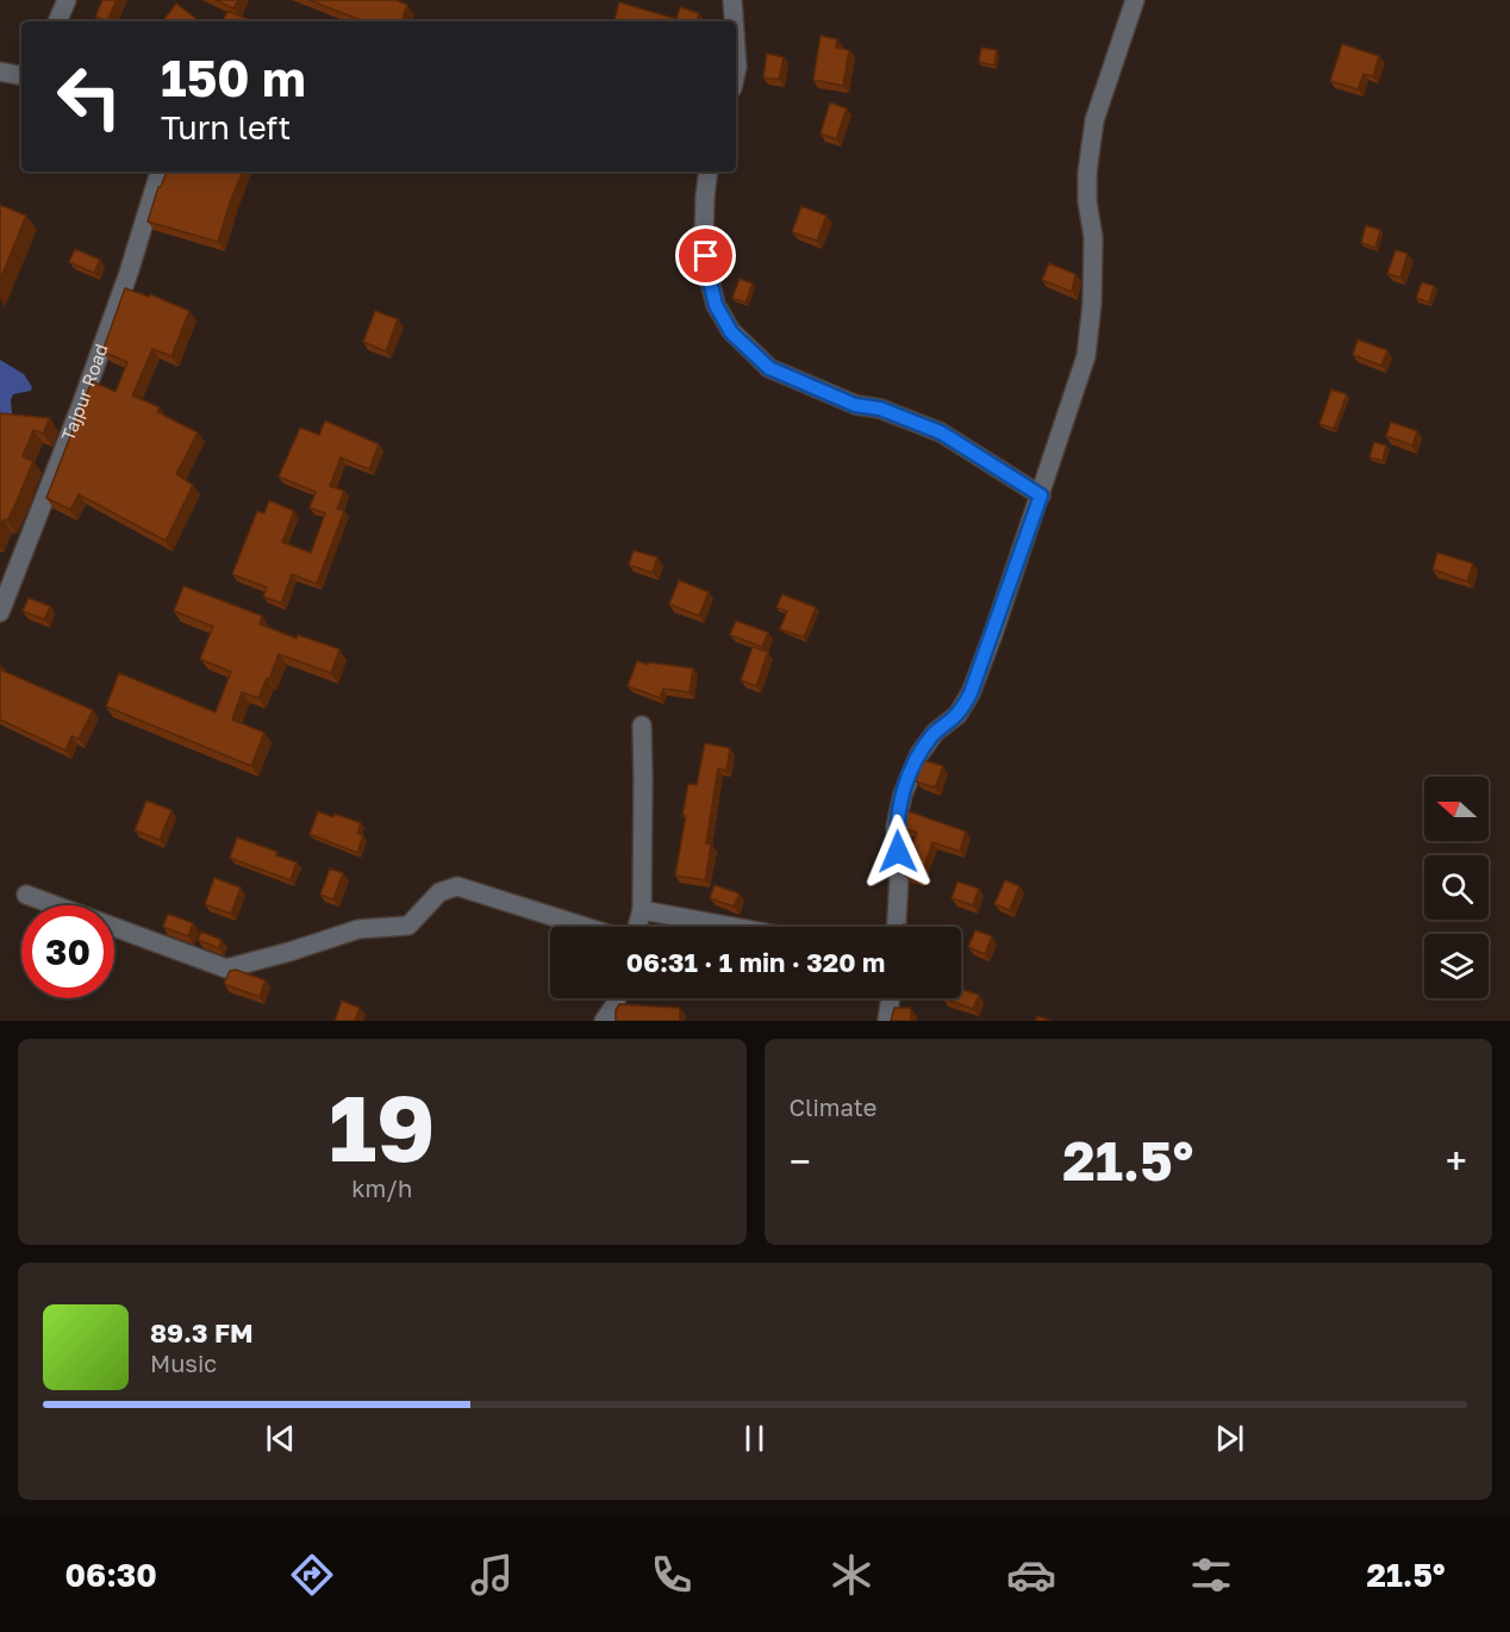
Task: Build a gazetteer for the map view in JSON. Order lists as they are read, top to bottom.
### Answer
{
  "streets": {
    "street": ["Tajpur Road"]
  },
  "north": "left",
  "page": {
    "turn": ["150 m", "Turn left"],
    "limit": "30",
    "trip": "06:31 · 1 min · 320 m",
    "tile": [
      ["19", "km/h"],
      "Climate"
    ],
    "heat": ["−", "21.5°", "+"],
    "song": ["89.3 FM", "Music"],
    "tabs": ["06:30", "21.5°"]
  }
}
